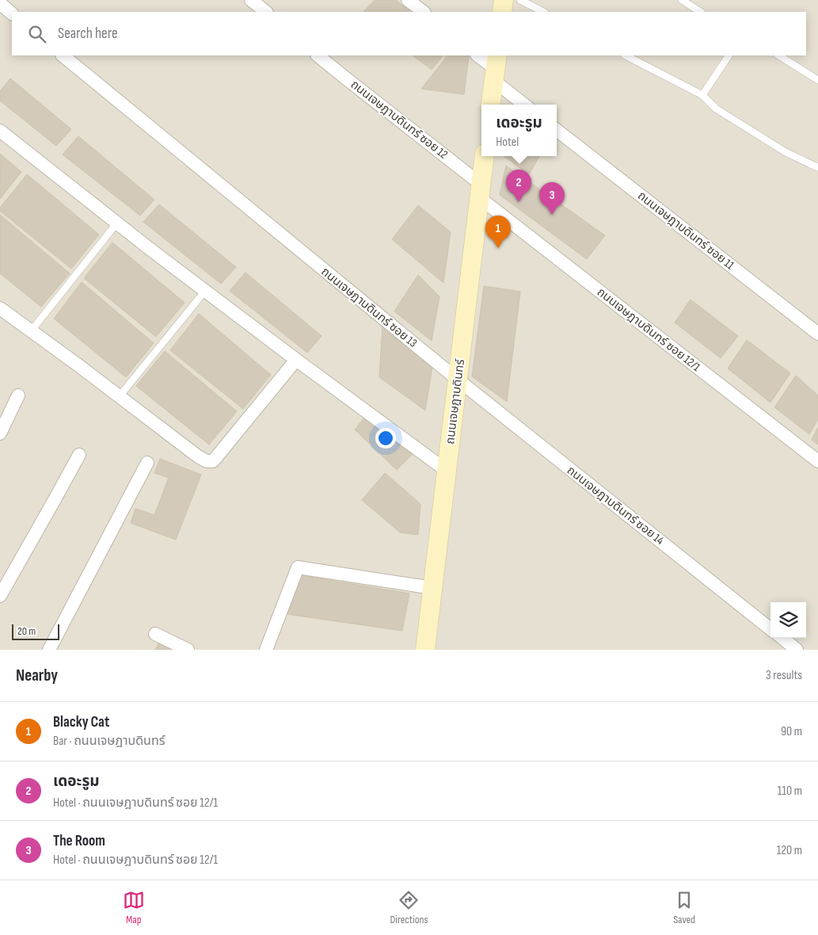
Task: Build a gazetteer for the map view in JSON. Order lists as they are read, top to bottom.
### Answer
{
  "streets": {
    "street": [
      "ถนนเจษฎาบดินทร์ ซอย 12",
      "ถนนเจษฎาบดินทร์ ซอย 11",
      "ถนนเจษฎาบดินทร์ ซอย 13",
      "ถนนเจษฎาบดินทร์ ซอย 12/1",
      "ถนนเจษฎาบดินทร์",
      "ถนนเจษฎาบดินทร์ ซอย 14"
    ]
  },
  "crossings": [
    ["ถนนเจษฎาบดินทร์ ซอย 12", "ถนนเจษฎาบดินทร์ ซอย 12/1"],
    ["ถนนเจษฎาบดินทร์ ซอย 12", "ถนนเจษฎาบดินทร์"],
    ["ถนนเจษฎาบดินทร์ ซอย 13", "ถนนเจษฎาบดินทร์"],
    ["ถนนเจษฎาบดินทร์ ซอย 13", "ถนนเจษฎาบดินทร์ ซอย 14"],
    ["ถนนเจษฎาบดินทร์ ซอย 12/1", "ถนนเจษฎาบดินทร์"],
    ["ถนนเจษฎาบดินทร์", "ถนนเจษฎาบดินทร์ ซอย 14"]
  ],
  "scale_bar": "20 m",
  "page": {
    "search": "Search here",
    "popup": ["เดอะรูม", "Hotel"],
    "pins": ["2", "3", "1"],
    "scale": "20 m",
    "heading": ["Nearby", "3 results"],
    "list": [
      {
        "mark": "1",
        "name": "Blacky Cat",
        "note": "Bar · ถนนเจษฎาบดินทร์",
        "value": "90 m"
      },
      {
        "mark": "2",
        "name": "เดอะรูม",
        "note": "Hotel · ถนนเจษฎาบดินทร์ ซอย 12/1",
        "value": "110 m"
      },
      {
        "mark": "3",
        "name": "The Room",
        "note": "Hotel · ถนนเจษฎาบดินทร์ ซอย 12/1",
        "value": "120 m"
      }
    ],
    "nav": ["Map", "Directions", "Saved"]
  }
}
